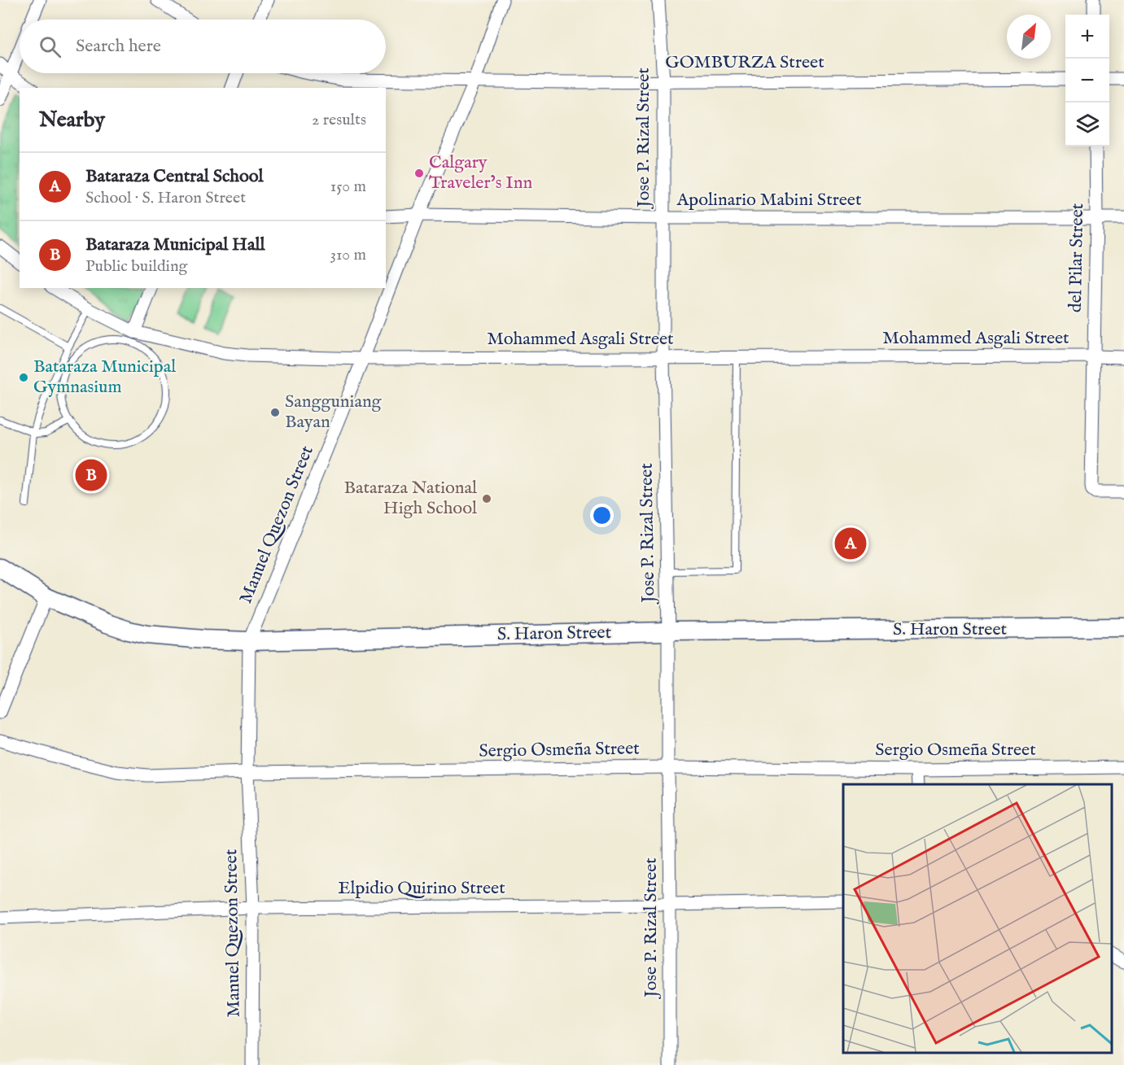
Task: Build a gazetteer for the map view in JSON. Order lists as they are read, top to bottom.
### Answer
{
  "streets": {
    "street": [
      "GOMBURZA Street",
      "Jose P. Rizal Street",
      "Apolinario Mabini Street",
      "del Pilar Street",
      "Mohammed Asgali Street",
      "Manuel Quezon Street",
      "S. Haron Street",
      "Sergio Osmeña Street",
      "Elpidio Quirino Street"
    ]
  },
  "crossings": [
    ["GOMBURZA Street", "Jose P. Rizal Street"],
    ["GOMBURZA Street", "Manuel Quezon Street"],
    ["Jose P. Rizal Street", "Apolinario Mabini Street"],
    ["Jose P. Rizal Street", "Mohammed Asgali Street"],
    ["Jose P. Rizal Street", "S. Haron Street"],
    ["Jose P. Rizal Street", "Sergio Osmeña Street"],
    ["Jose P. Rizal Street", "Elpidio Quirino Street"],
    ["Apolinario Mabini Street", "del Pilar Street"],
    ["Apolinario Mabini Street", "Manuel Quezon Street"],
    ["del Pilar Street", "Mohammed Asgali Street"],
    ["Mohammed Asgali Street", "Manuel Quezon Street"],
    ["Manuel Quezon Street", "S. Haron Street"],
    ["Manuel Quezon Street", "Sergio Osmeña Street"],
    ["Manuel Quezon Street", "Elpidio Quirino Street"]
  ],
  "places": [
    "Calgary Traveler’s Inn",
    "Bataraza Municipal Gymnasium",
    "Sangguniang Bayan",
    "Bataraza National High School"
  ],
  "north": "top right",
  "page": {
    "map_buttons": ["+", "−"],
    "search": "Search here",
    "heading": ["Nearby", "2 results"],
    "list": [
      {
        "mark": "A",
        "name": "Bataraza Central School",
        "note": "School · S. Haron Street",
        "value": "150 m"
      },
      {
        "mark": "B",
        "name": "Bataraza Municipal Hall",
        "note": "Public building",
        "value": "310 m"
      }
    ],
    "pins": ["B", "A"]
  }
}
